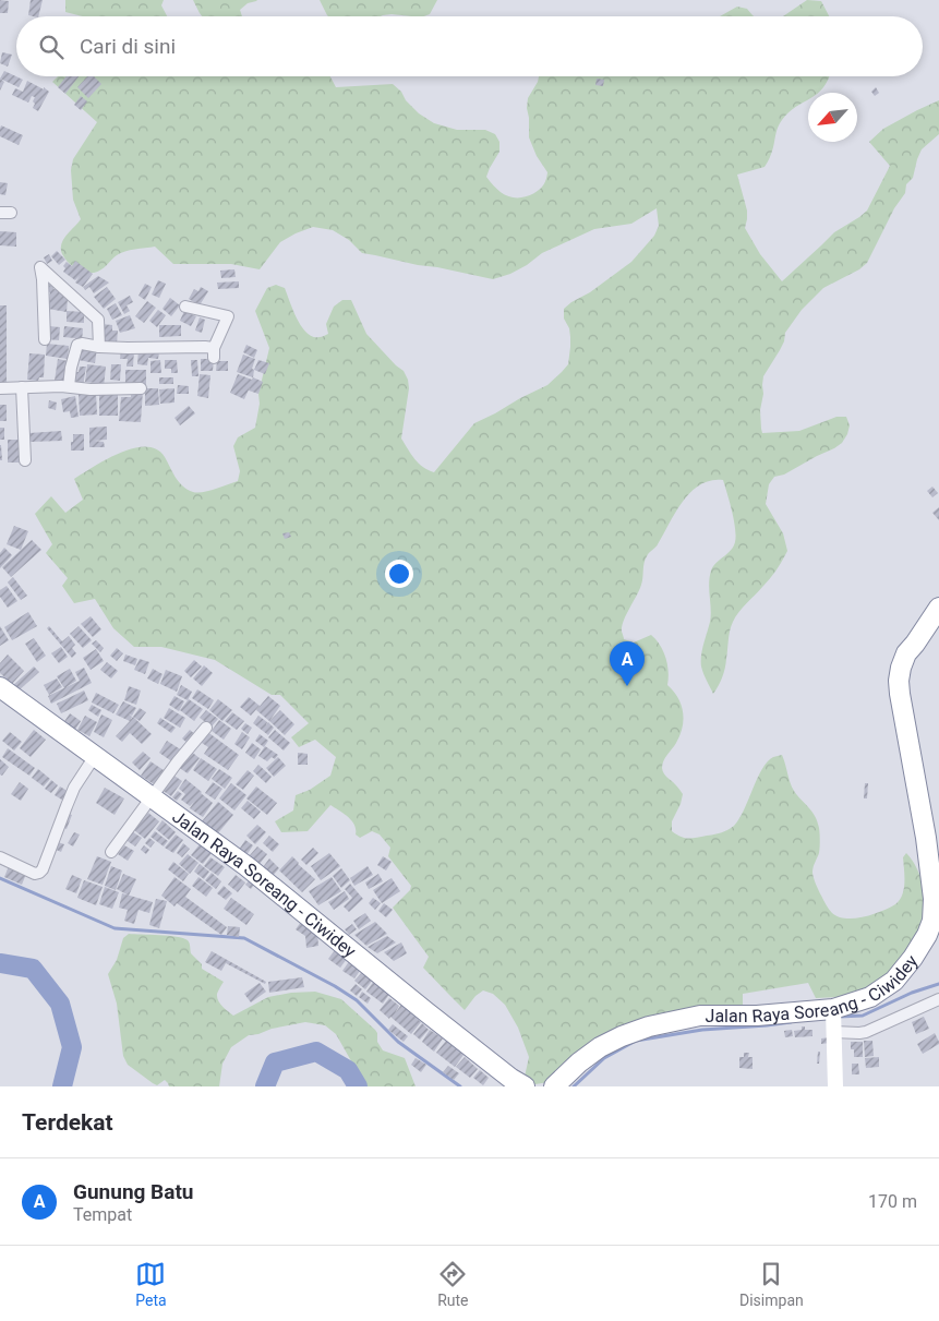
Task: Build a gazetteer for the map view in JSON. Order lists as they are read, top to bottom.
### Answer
{
  "streets": {
    "highway": ["Jalan Raya Soreang - Ciwidey"]
  },
  "north": "bottom left",
  "page": {
    "search": "Cari di sini",
    "pins": "A",
    "heading": "Terdekat",
    "list": [
      {
        "mark": "A",
        "name": "Gunung Batu",
        "note": "Tempat",
        "value": "170 m"
      }
    ],
    "nav": ["Peta", "Rute", "Disimpan"]
  }
}
